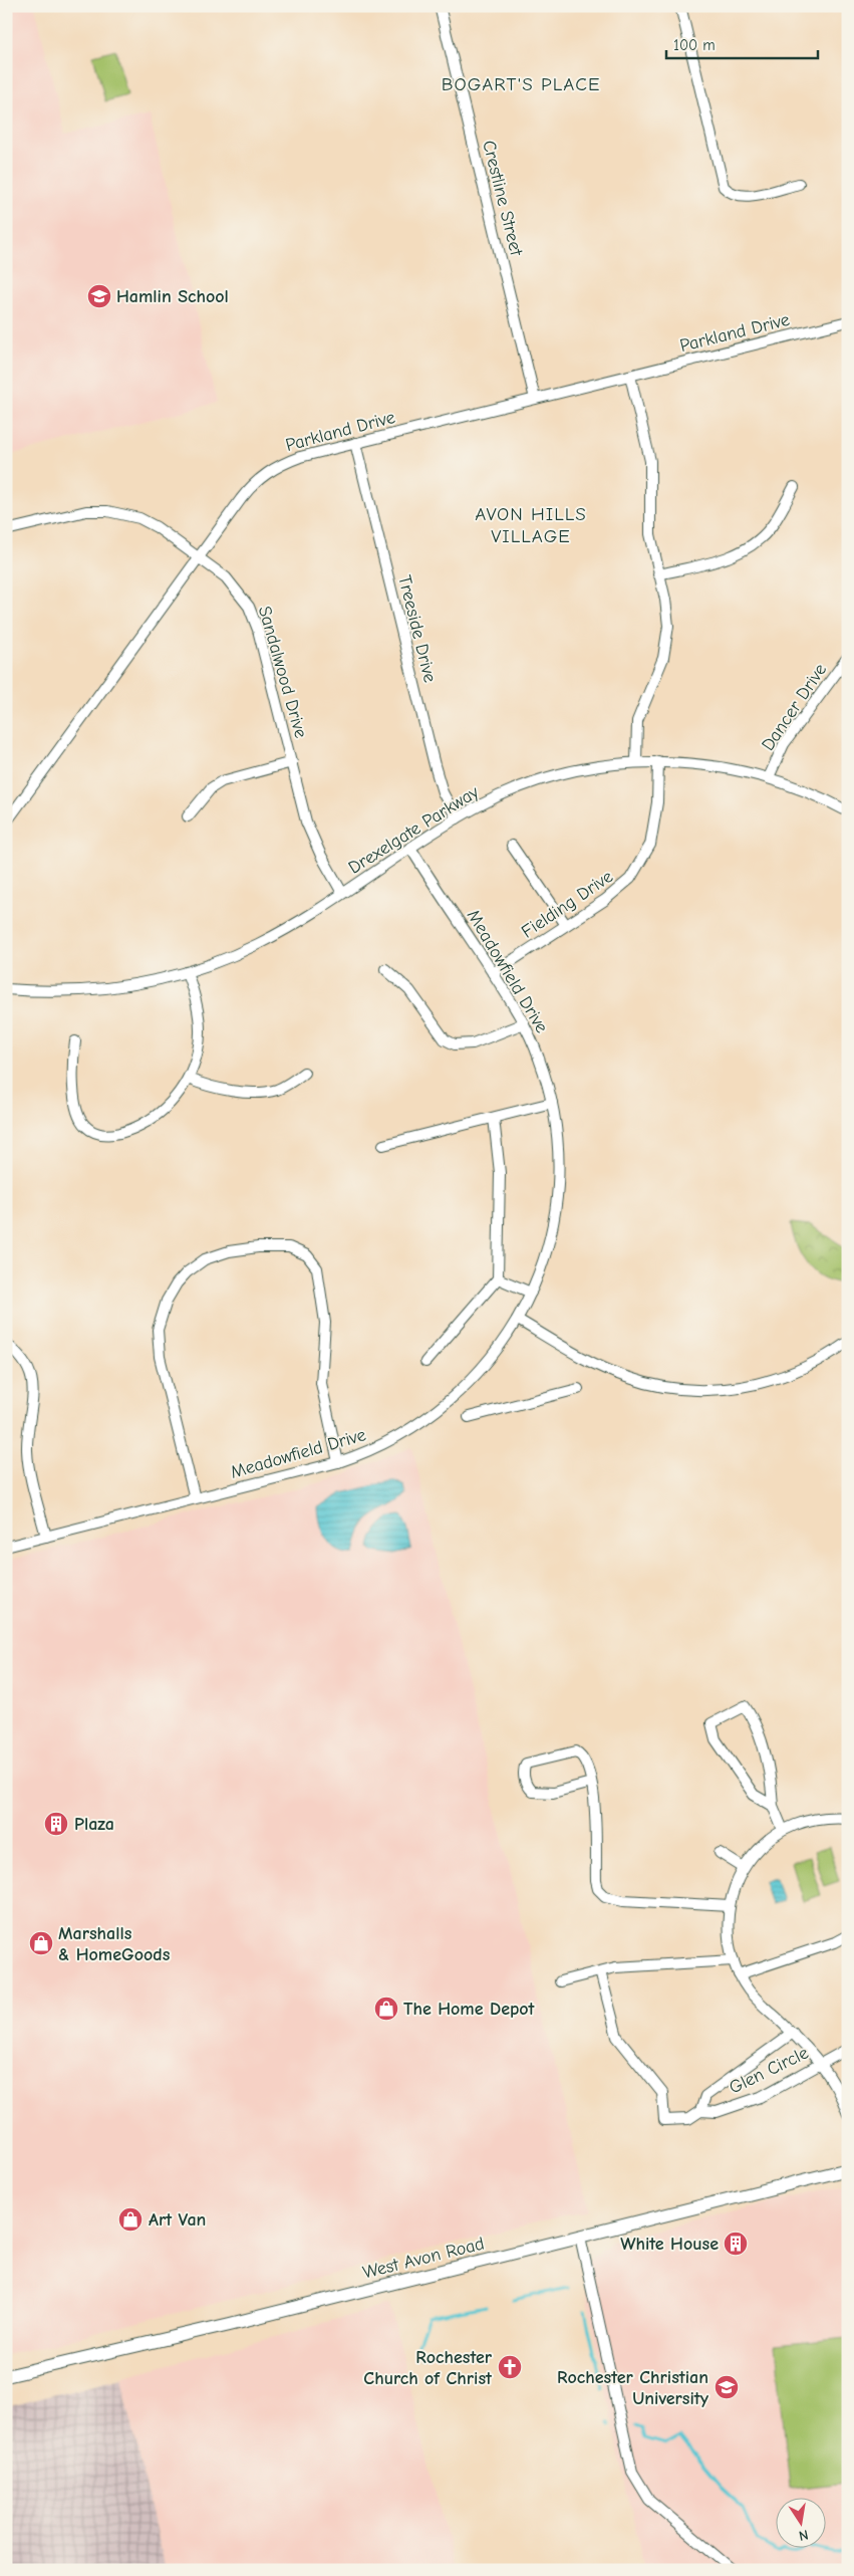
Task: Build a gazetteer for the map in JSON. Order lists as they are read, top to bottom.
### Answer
{
  "streets": {
    "main road": ["West Avon Road"],
    "street": [
      "Crestline Street",
      "Parkland Drive",
      "Treeside Drive",
      "Sandalwood Drive",
      "Dancer Drive",
      "Drexelgate Parkway",
      "Fielding Drive",
      "Meadowfield Drive",
      "Glen Circle"
    ]
  },
  "crossings": [
    ["Crestline Street", "Parkland Drive"],
    ["Parkland Drive", "Treeside Drive"],
    ["Parkland Drive", "Sandalwood Drive"],
    ["Treeside Drive", "Drexelgate Parkway"],
    ["Sandalwood Drive", "Drexelgate Parkway"],
    ["Dancer Drive", "Drexelgate Parkway"],
    ["Drexelgate Parkway", "Fielding Drive"],
    ["Drexelgate Parkway", "Meadowfield Drive"],
    ["Fielding Drive", "Meadowfield Drive"]
  ],
  "districts": ["BOGART'S PLACE", "AVON HILLS VILLAGE"],
  "places": {
    "school or university": ["Hamlin School", "Rochester Christian University"],
    "building": ["Plaza", "White House"],
    "shop": ["Marshalls & HomeGoods", "The Home Depot", "Art Van"],
    "church": ["Rochester Church of Christ"]
  },
  "scale_bar": "100 m",
  "north": "bottom"
}
